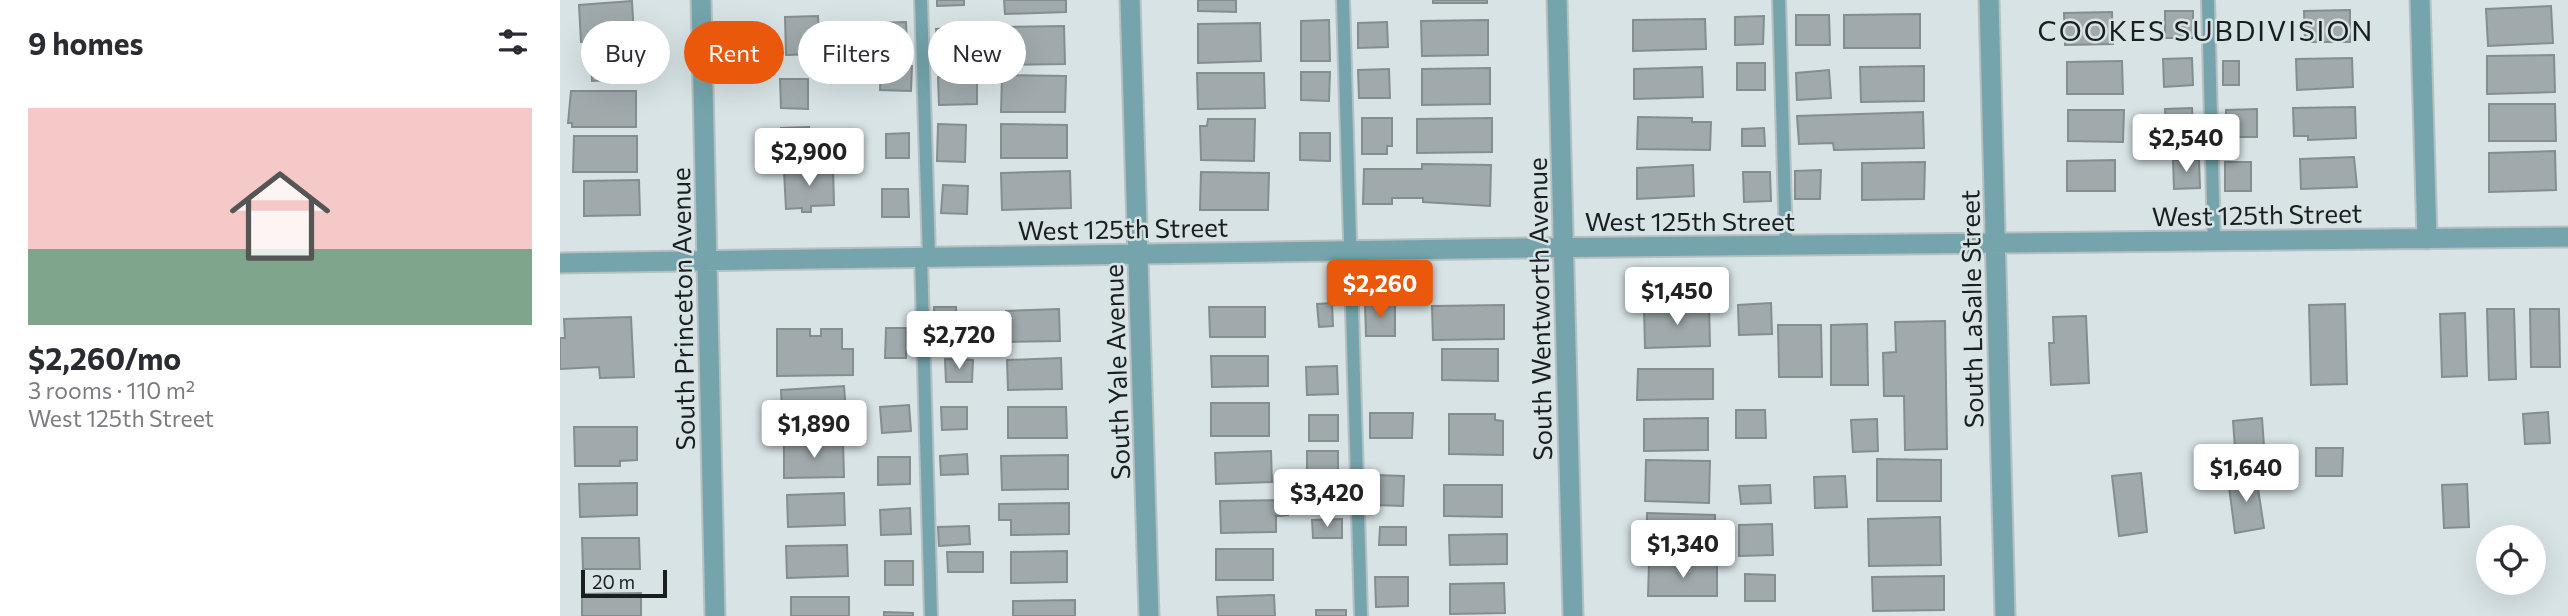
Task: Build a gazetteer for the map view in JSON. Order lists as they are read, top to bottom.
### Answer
{
  "streets": {
    "street": [
      "West 125th Street",
      "South Princeton Avenue",
      "South Wentworth Avenue",
      "South LaSalle Street",
      "South Yale Avenue"
    ]
  },
  "crossings": [
    ["West 125th Street", "South Princeton Avenue"],
    ["West 125th Street", "South Wentworth Avenue"],
    ["West 125th Street", "South LaSalle Street"],
    ["West 125th Street", "South Yale Avenue"]
  ],
  "districts": ["COOKES SUBDIVISION"],
  "scale_bar": "20 m",
  "page": {
    "heading": "9 homes",
    "chip": [
      "Buy",
      "Rent",
      "Filters",
      "New"
    ],
    "list": [
      {
        "name": "$2,260/mo",
        "note": "3 rooms · 110 m² · West 125th Street"
      }
    ],
    "price": [
      "$2,540",
      "$2,900",
      "$2,260",
      "$1,450",
      "$2,720",
      "$1,890",
      "$1,640",
      "$3,420",
      "$1,340"
    ],
    "scale": "20 m"
  }
}
